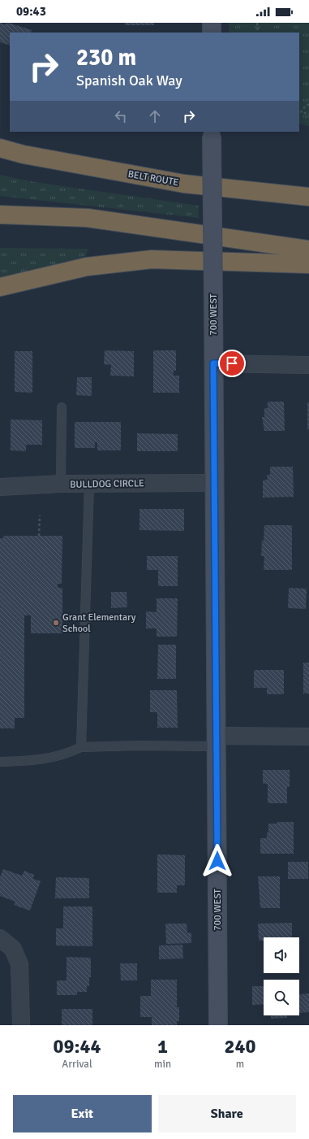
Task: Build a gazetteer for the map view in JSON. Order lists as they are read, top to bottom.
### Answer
{
  "streets": {
    "highway": ["BELT ROUTE"],
    "main road": ["700 WEST"],
    "street": ["BULLDOG CIRCLE"]
  },
  "crossings": [
    ["700 WEST", "BULLDOG CIRCLE"]
  ],
  "places": ["Grant Elementary School"],
  "page": {
    "status": "09:43",
    "turn": ["230 m", "Spanish Oak Way"],
    "eta": [
      "09:44",
      "Arrival",
      "1",
      "min",
      "240",
      "m"
    ],
    "buttons": ["Exit", "Share"]
  }
}
